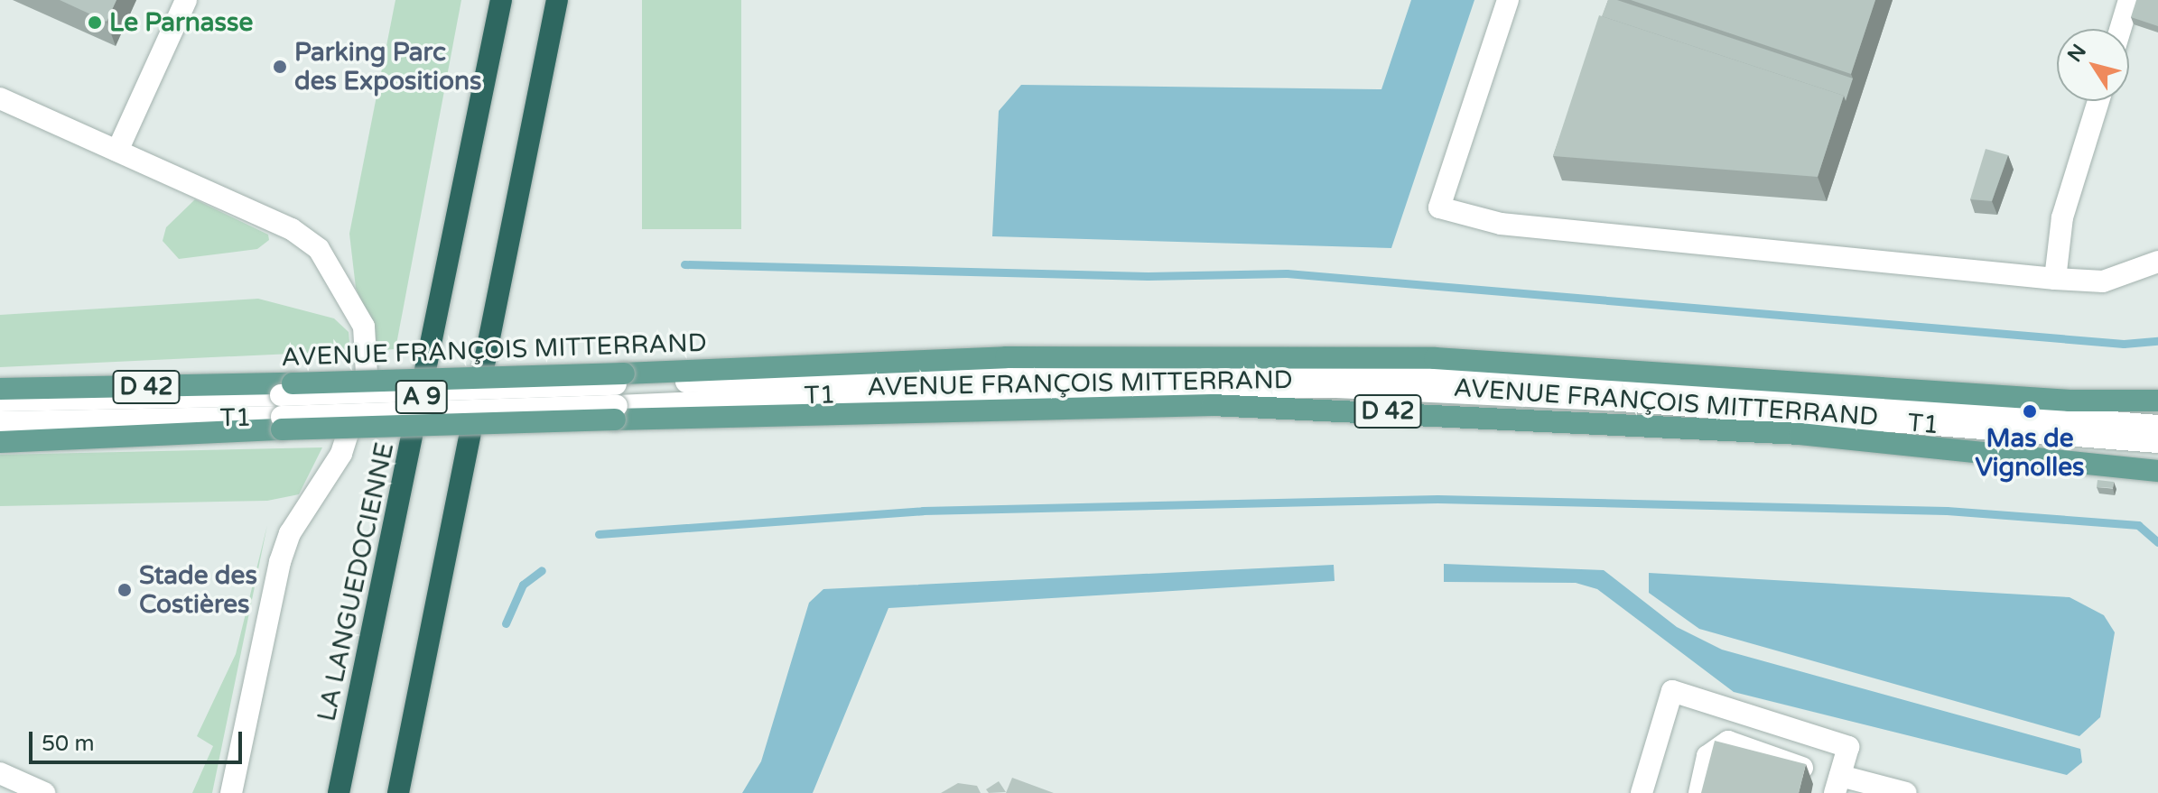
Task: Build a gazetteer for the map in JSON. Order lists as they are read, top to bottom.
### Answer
{
  "streets": {
    "highway": ["A 9", "LA LANGUEDOCIENNE"],
    "main road": ["AVENUE FRANÇOIS MITTERRAND", "D 42"],
    "street": ["T1"]
  },
  "crossings": [
    ["AVENUE FRANÇOIS MITTERRAND", "T1"]
  ],
  "places": [
    "Le Parnasse",
    "Parking Parc des Expositions",
    "Mas de Vignolles",
    "Stade des Costières"
  ],
  "scale_bar": "50 m",
  "north": "top left"
}
